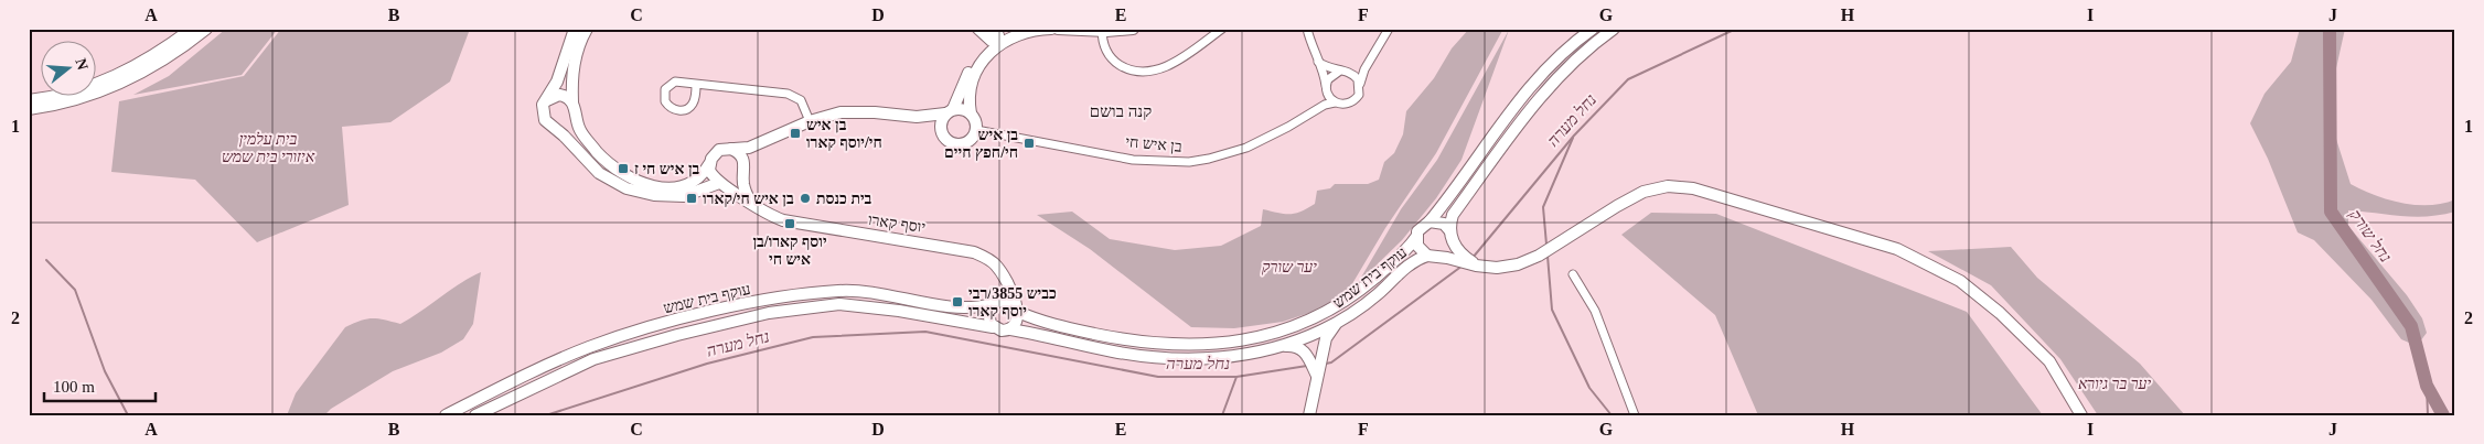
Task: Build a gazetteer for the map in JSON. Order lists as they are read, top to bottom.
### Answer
{
  "streets": {
    "main road": ["יוסף קארו", "עוקף בית שמש"],
    "street": ["בן איש חי"]
  },
  "crossings": [
    ["יוסף קארו", "עוקף בית שמש"]
  ],
  "districts": ["קנה בושם"],
  "water": ["נחל מערה", "נחל שורק"],
  "parks": ["בית עלמין איזורי בית שמש", "יער שורק", "יער בר גיורא"],
  "places": {
    "transit": [
      "בן איש חי/יוסף קארו",
      "בן איש חי/חפץ חיים",
      "בן איש חי ז",
      "בן איש חי/קארו",
      "יוסף קארו/בן איש חי",
      "כביש 3855/רבי יוסף קארו"
    ],
    "other": ["בית כנסת"]
  },
  "scale_bar": "100 m",
  "north": "right",
  "grid": {
    "columns": [
      "A",
      "B",
      "C",
      "D",
      "E",
      "F",
      "G",
      "H",
      "I",
      "J"
    ],
    "rows": ["1", "2"]
  }
}
